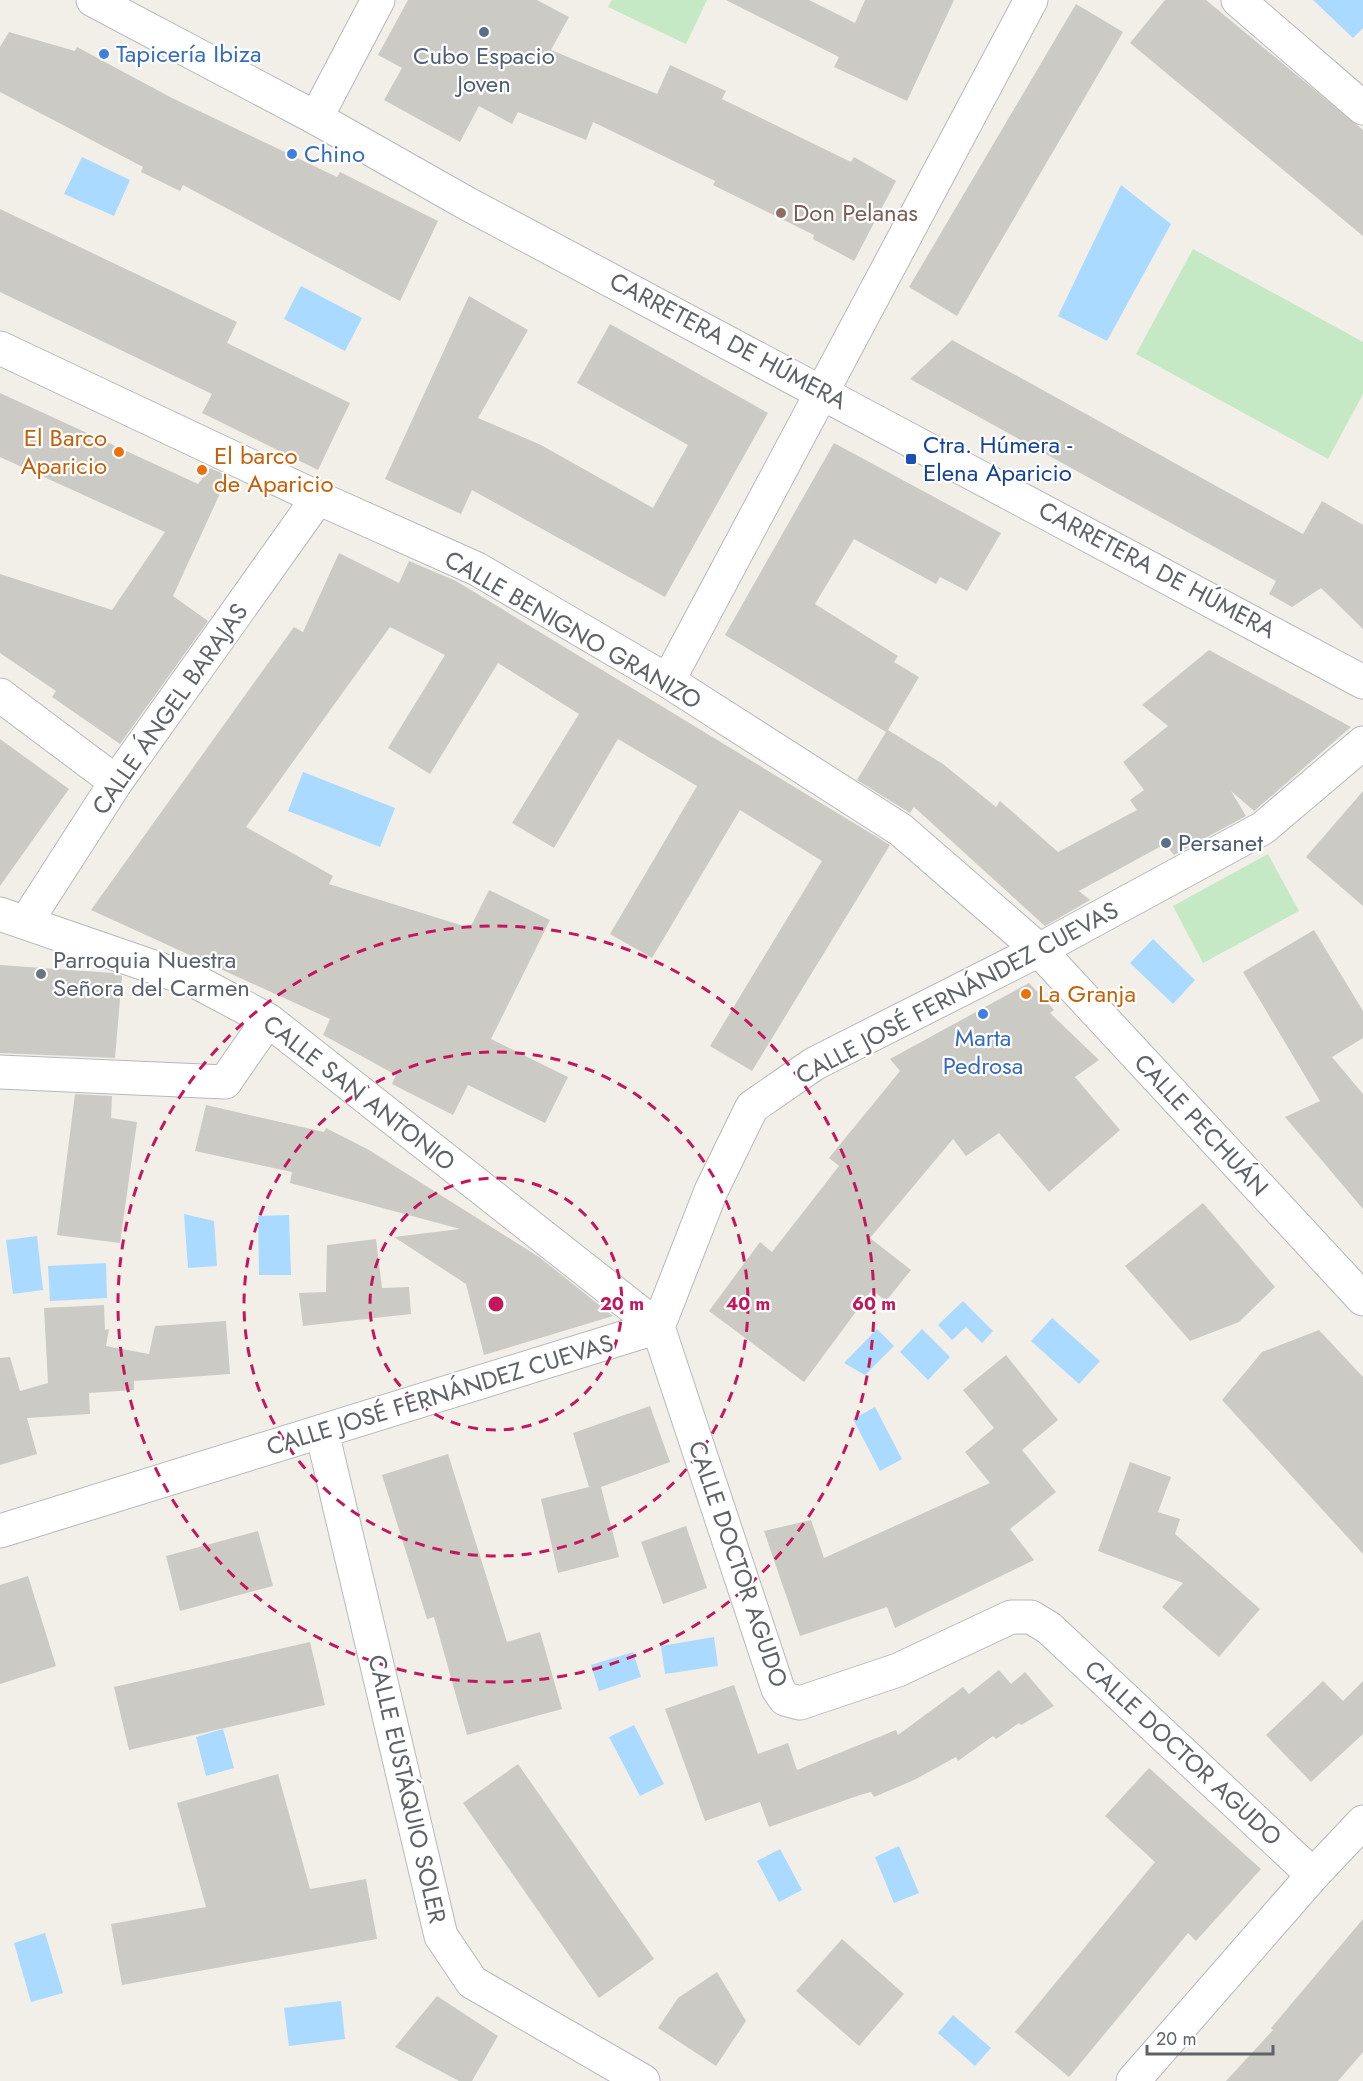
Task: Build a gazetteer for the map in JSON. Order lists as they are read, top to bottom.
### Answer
{
  "streets": {
    "street": [
      "CARRETERA DE HÚMERA",
      "CALLE BENIGNO GRANIZO",
      "CALLE ÁNGEL BARAJAS",
      "CALLE JOSÉ FERNÁNDEZ CUEVAS",
      "CALLE SAN ANTONIO",
      "CALLE PECHUÁN",
      "CALLE DOCTOR AGUDO",
      "CALLE EUSTÁQUIO SOLER"
    ]
  },
  "crossings": [
    ["CALLE BENIGNO GRANIZO", "CALLE ÁNGEL BARAJAS"],
    ["CALLE BENIGNO GRANIZO", "CALLE JOSÉ FERNÁNDEZ CUEVAS"],
    ["CALLE BENIGNO GRANIZO", "CALLE PECHUÁN"],
    ["CALLE ÁNGEL BARAJAS", "CALLE SAN ANTONIO"],
    ["CALLE JOSÉ FERNÁNDEZ CUEVAS", "CALLE SAN ANTONIO"],
    ["CALLE JOSÉ FERNÁNDEZ CUEVAS", "CALLE PECHUÁN"],
    ["CALLE JOSÉ FERNÁNDEZ CUEVAS", "CALLE DOCTOR AGUDO"],
    ["CALLE JOSÉ FERNÁNDEZ CUEVAS", "CALLE EUSTÁQUIO SOLER"],
    ["CALLE SAN ANTONIO", "CALLE DOCTOR AGUDO"]
  ],
  "places": {
    "other": [
      "Cubo Espacio Joven",
      "Tapicería Ibiza",
      "Chino",
      "Don Pelanas",
      "El Barco Aparicio",
      "El barco de Aparicio",
      "Persanet",
      "Parroquia Nuestra Señora del Carmen",
      "La Granja",
      "Marta Pedrosa"
    ],
    "transit": ["Ctra. Húmera - Elena Aparicio"]
  },
  "scale_bar": "20 m",
  "rings": ["20 m", "40 m", "60 m"]
}
